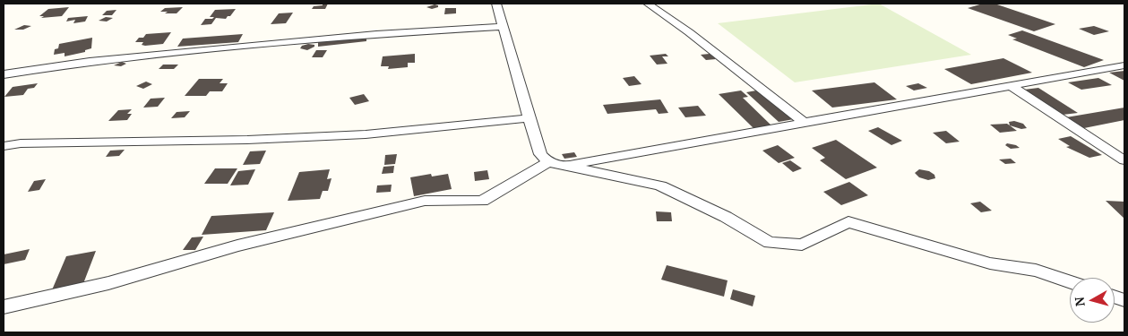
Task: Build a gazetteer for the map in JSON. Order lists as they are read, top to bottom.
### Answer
{
  "north": "left"
}
